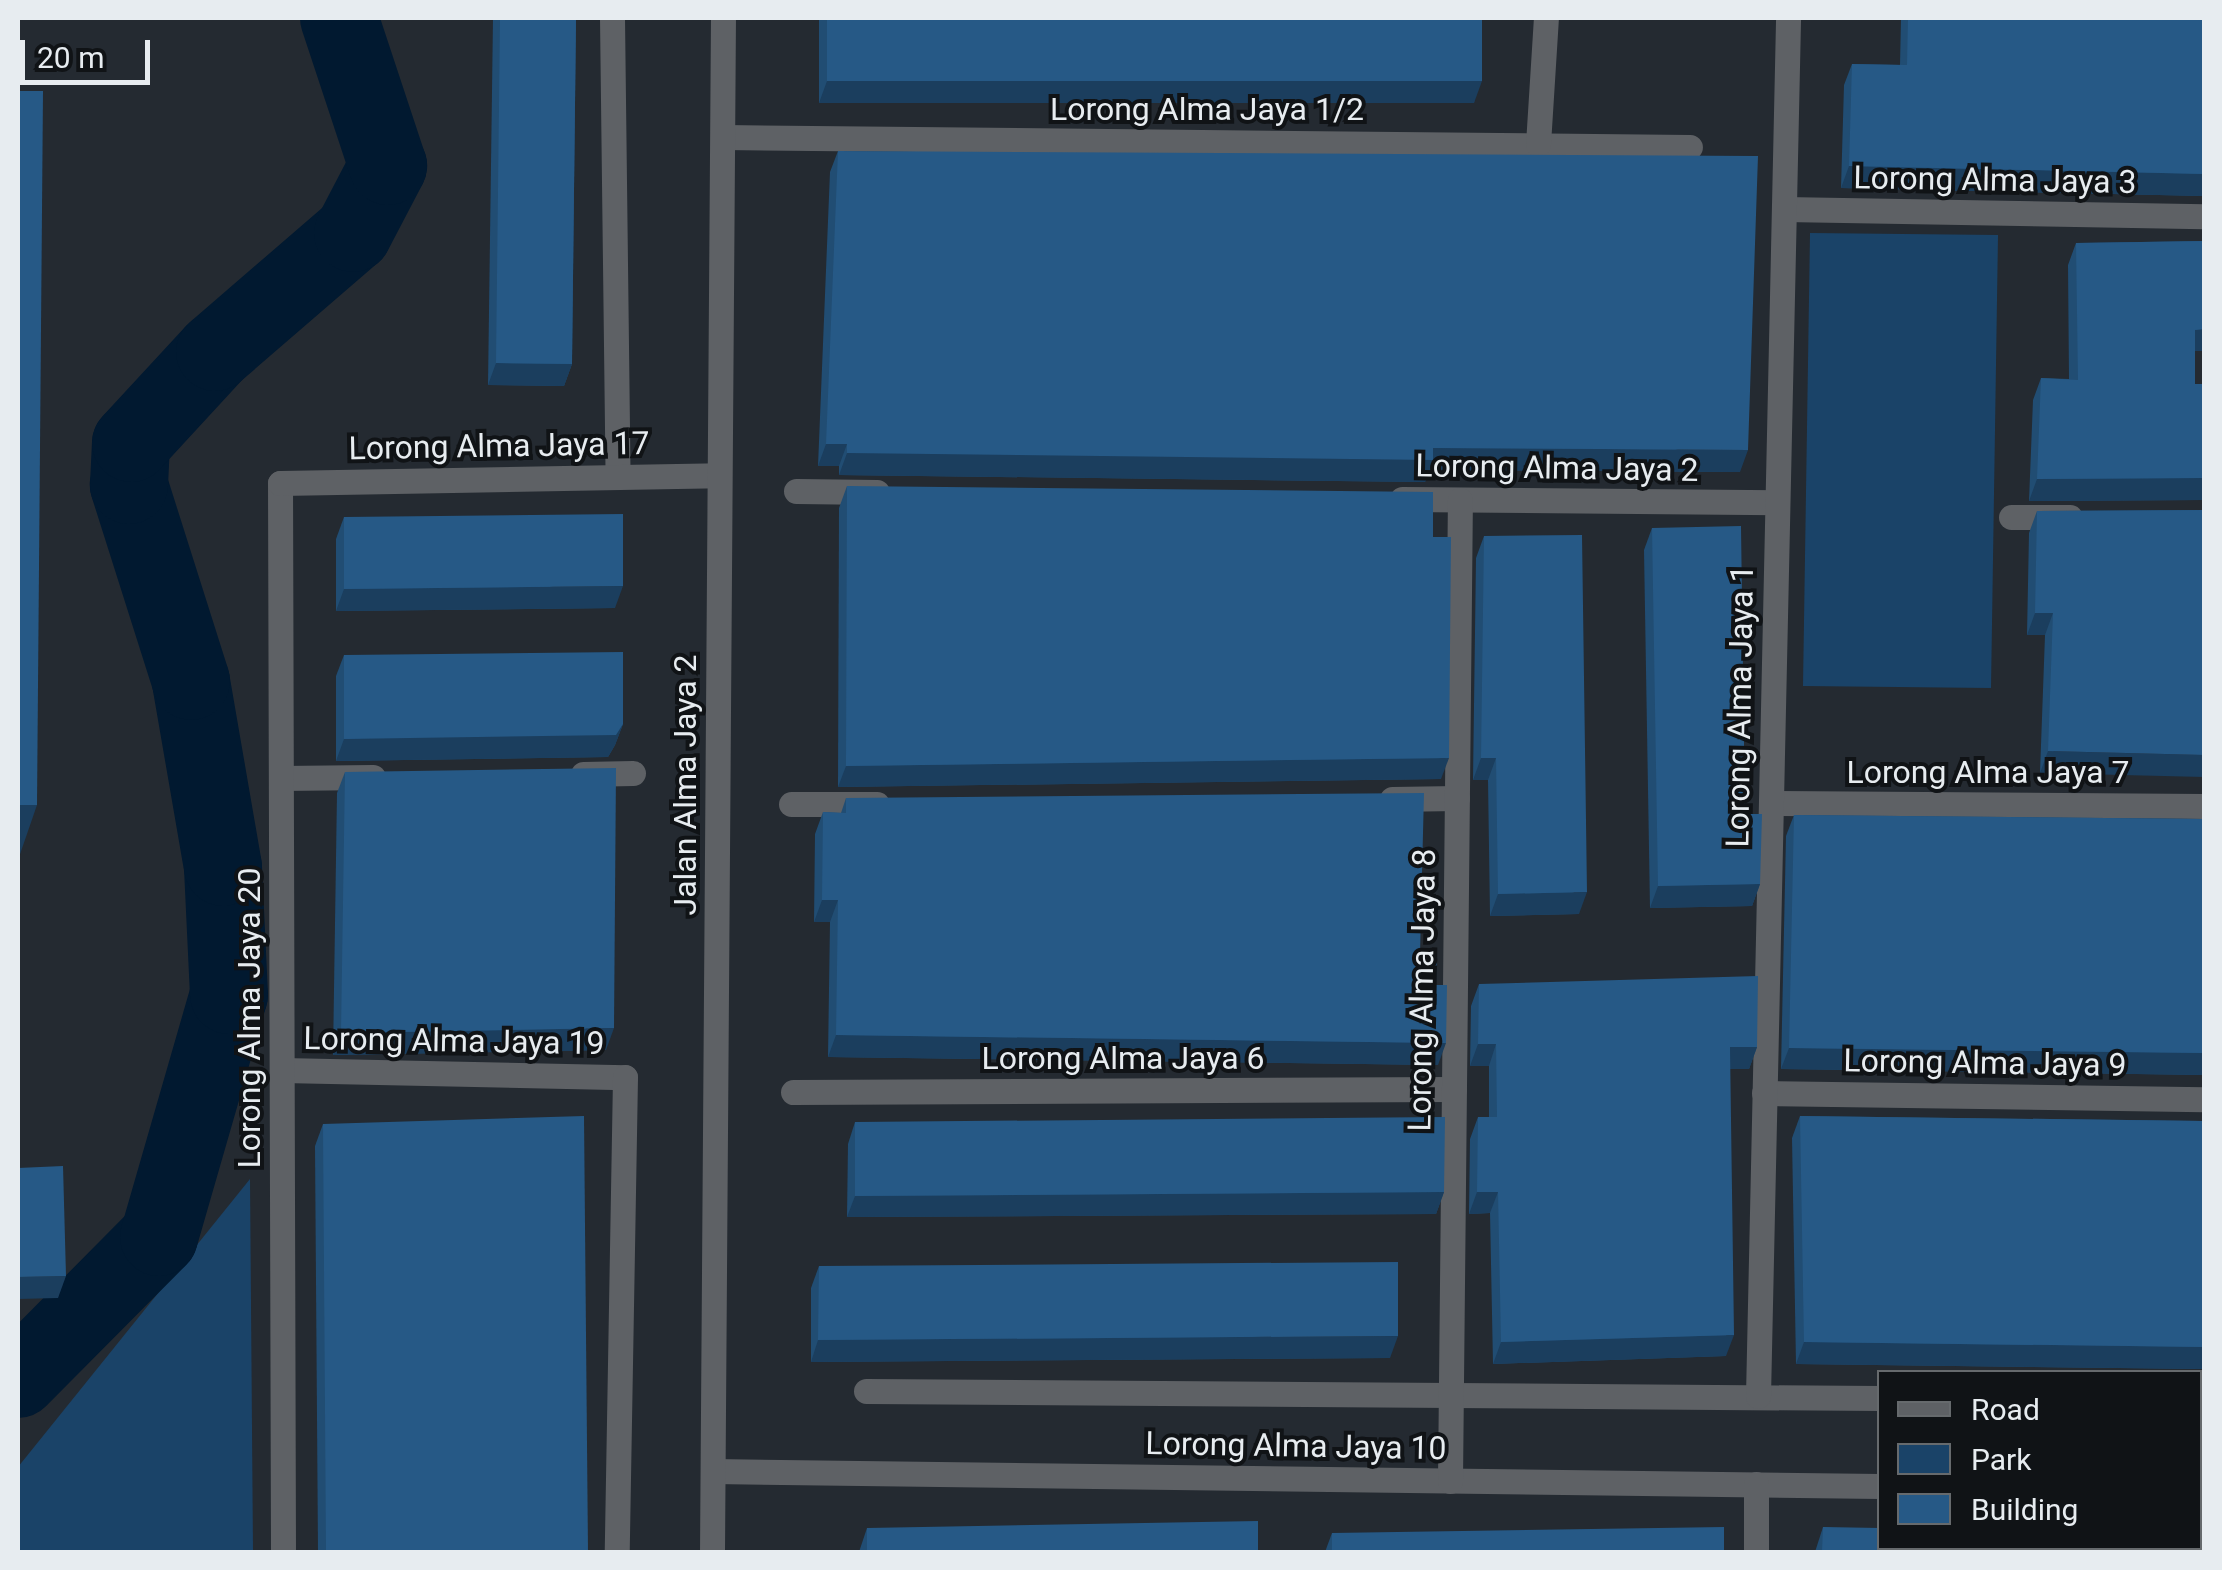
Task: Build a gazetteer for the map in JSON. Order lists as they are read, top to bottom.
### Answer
{
  "streets": {
    "street": [
      "Lorong Alma Jaya 1/2",
      "Lorong Alma Jaya 3",
      "Lorong Alma Jaya 17",
      "Lorong Alma Jaya 2",
      "Lorong Alma Jaya 1",
      "Lorong Alma Jaya 7",
      "Jalan Alma Jaya 2",
      "Lorong Alma Jaya 8",
      "Lorong Alma Jaya 20",
      "Lorong Alma Jaya 19",
      "Lorong Alma Jaya 6",
      "Lorong Alma Jaya 9",
      "Lorong Alma Jaya 10"
    ]
  },
  "crossings": [
    ["Lorong Alma Jaya 1/2", "Jalan Alma Jaya 2"],
    ["Lorong Alma Jaya 3", "Lorong Alma Jaya 1"],
    ["Lorong Alma Jaya 17", "Jalan Alma Jaya 2"],
    ["Lorong Alma Jaya 17", "Lorong Alma Jaya 20"],
    ["Lorong Alma Jaya 2", "Lorong Alma Jaya 1"],
    ["Lorong Alma Jaya 2", "Lorong Alma Jaya 8"],
    ["Lorong Alma Jaya 1", "Lorong Alma Jaya 7"],
    ["Lorong Alma Jaya 1", "Lorong Alma Jaya 9"],
    ["Lorong Alma Jaya 1", "Lorong Alma Jaya 10"],
    ["Jalan Alma Jaya 2", "Lorong Alma Jaya 10"],
    ["Lorong Alma Jaya 8", "Lorong Alma Jaya 6"],
    ["Lorong Alma Jaya 8", "Lorong Alma Jaya 10"],
    ["Lorong Alma Jaya 20", "Lorong Alma Jaya 19"]
  ],
  "legend": ["Road", "Park", "Building"],
  "scale_bar": "20 m"
}
